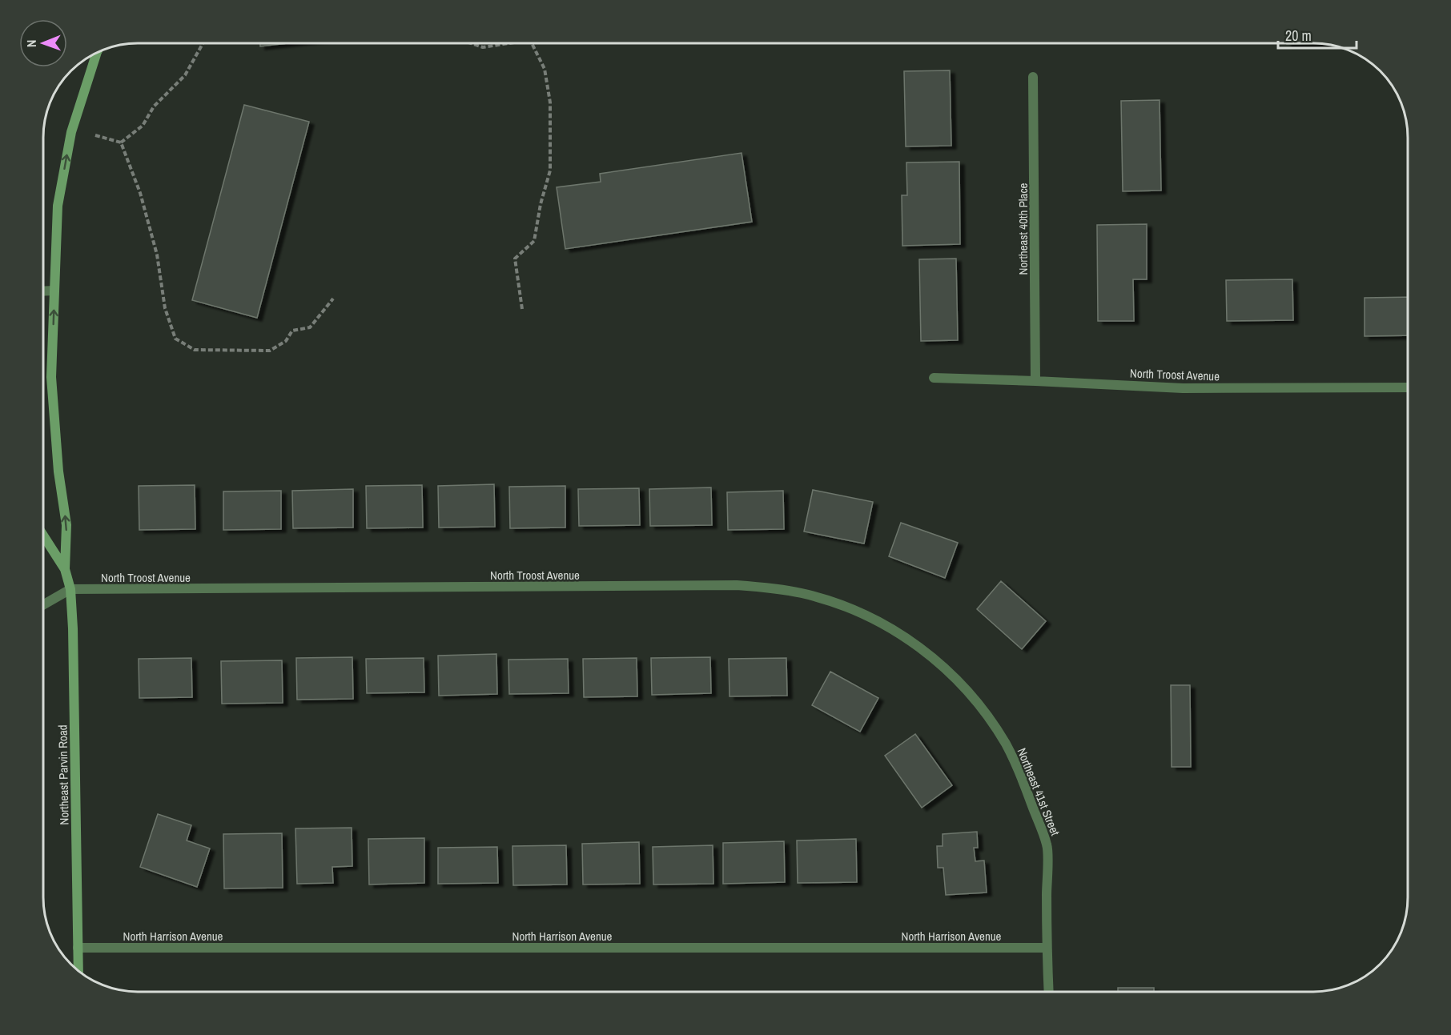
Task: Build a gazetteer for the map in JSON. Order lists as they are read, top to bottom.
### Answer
{
  "streets": {
    "main road": ["Northeast Parvin Road"],
    "street": [
      "Northeast 40th Place",
      "North Troost Avenue",
      "Northeast 41st Street",
      "North Harrison Avenue"
    ]
  },
  "crossings": [
    ["Northeast 40th Place", "North Troost Avenue"],
    ["North Troost Avenue", "Northeast Parvin Road"],
    ["North Troost Avenue", "Northeast 41st Street"],
    ["Northeast Parvin Road", "North Harrison Avenue"],
    ["Northeast 41st Street", "North Harrison Avenue"]
  ],
  "one_way": ["Northeast Parvin Road"],
  "scale_bar": "20 m",
  "north": "left"
}
